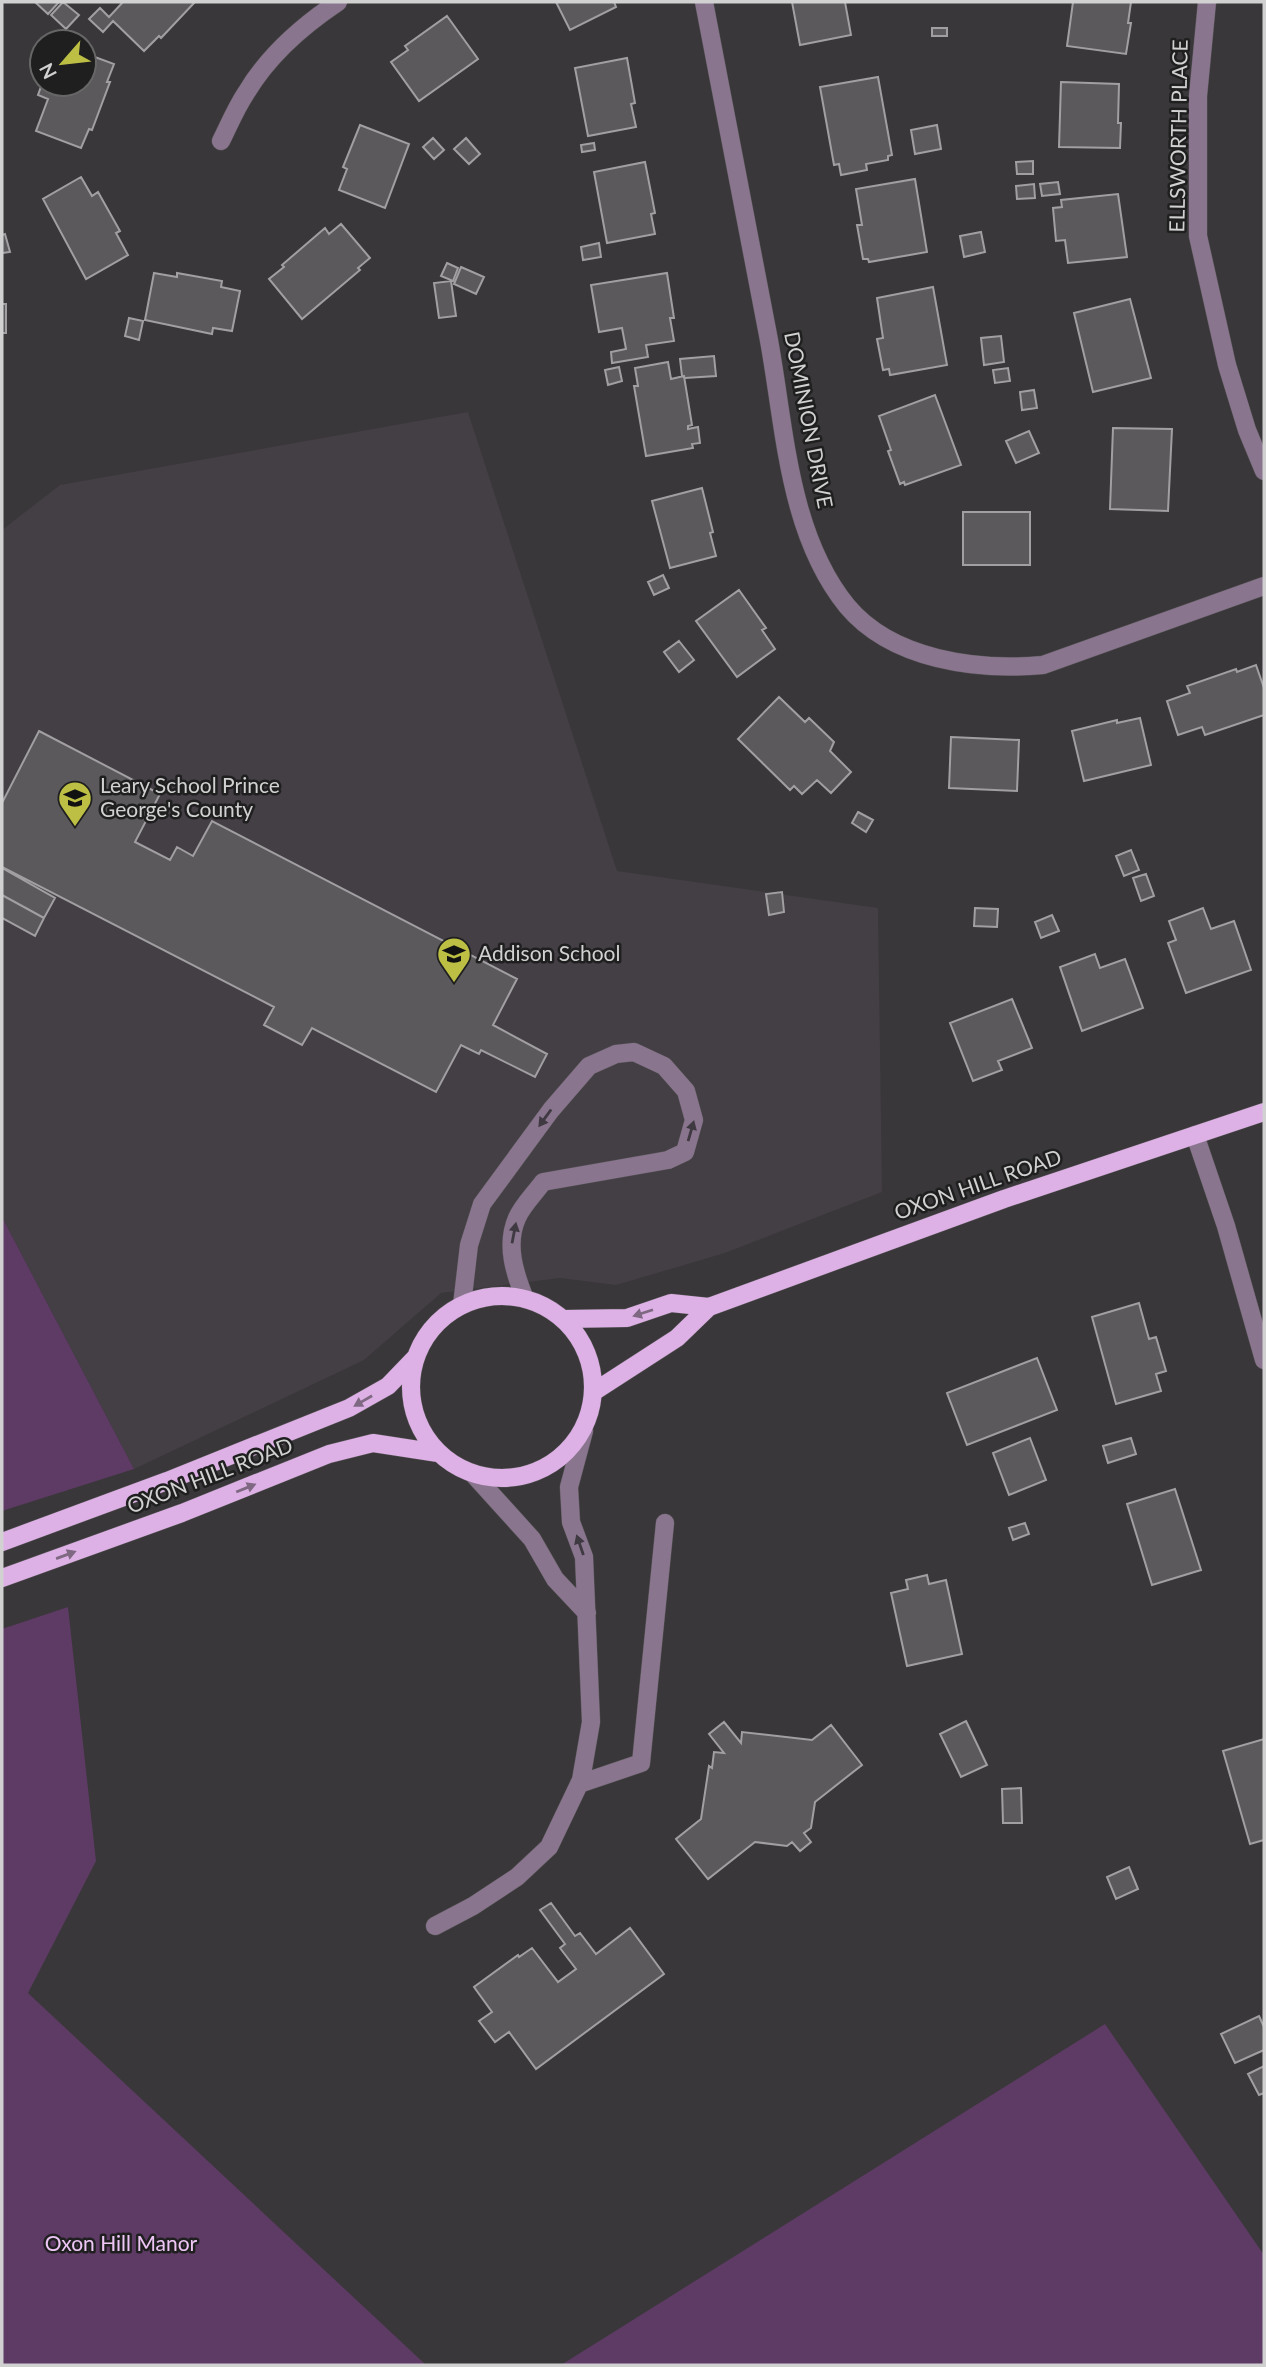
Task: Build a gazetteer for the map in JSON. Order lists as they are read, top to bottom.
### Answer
{
  "streets": {
    "main road": ["OXON HILL ROAD"],
    "street": ["ELLSWORTH PLACE", "DOMINION DRIVE"]
  },
  "parks": ["Oxon Hill Manor"],
  "places": {
    "school or university": ["Leary School Prince George's County", "Addison School"]
  },
  "north": "bottom left"
}
